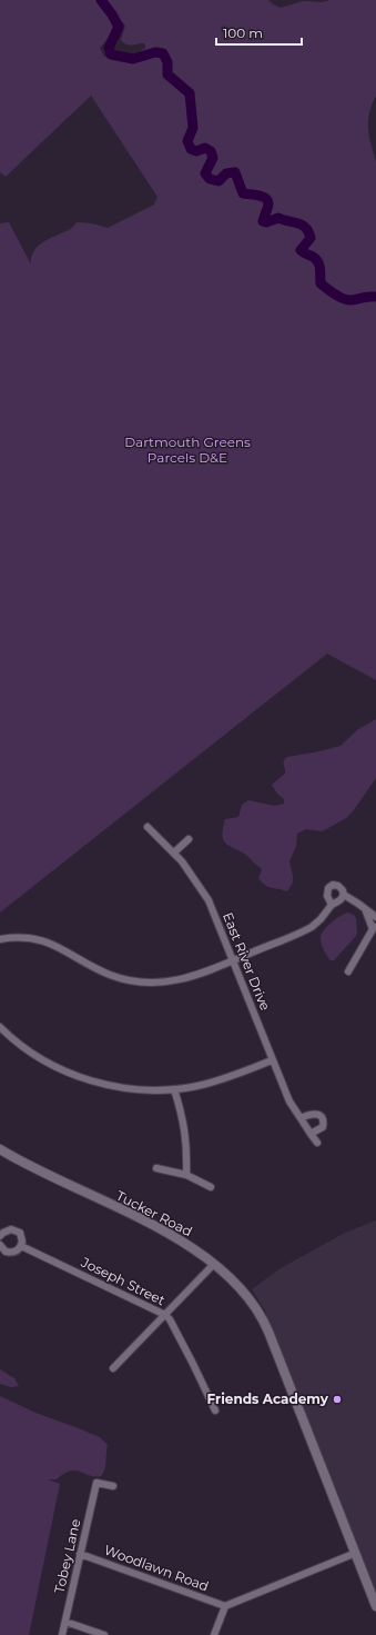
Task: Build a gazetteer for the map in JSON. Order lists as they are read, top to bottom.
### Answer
{
  "streets": {
    "main road": ["Tucker Road"],
    "street": [
      "East River Drive",
      "Joseph Street",
      "Tobey Lane",
      "Woodlawn Road"
    ]
  },
  "crossings": [
    ["Tobey Lane", "Woodlawn Road"]
  ],
  "parks": ["Dartmouth Greens Parcels D&E"],
  "places": ["Friends Academy"],
  "scale_bar": "100 m"
}
